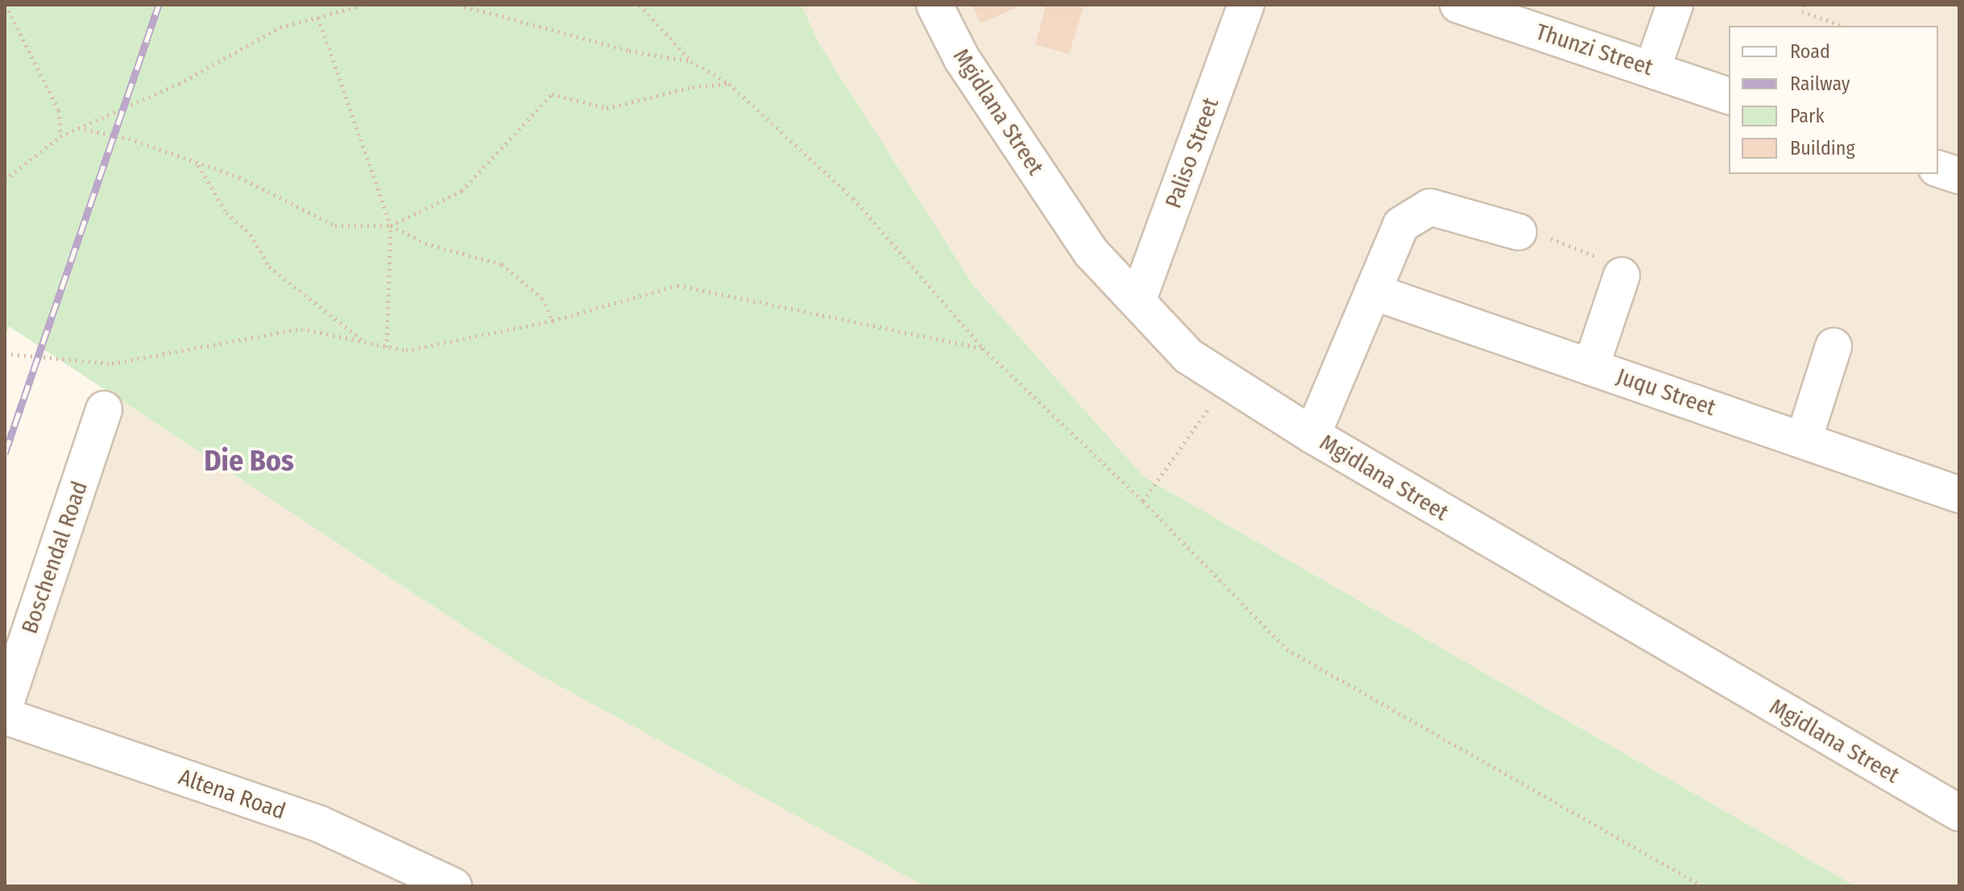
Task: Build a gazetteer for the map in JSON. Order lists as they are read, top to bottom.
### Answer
{
  "streets": {
    "street": [
      "Thunzi Street",
      "Mgidlana Street",
      "Paliso Street",
      "Juqu Street",
      "Boschendal Road",
      "Altena Road"
    ]
  },
  "crossings": [
    ["Mgidlana Street", "Paliso Street"]
  ],
  "districts": ["Die Bos"],
  "legend": [
    "Road",
    "Railway",
    "Park",
    "Building"
  ]
}
